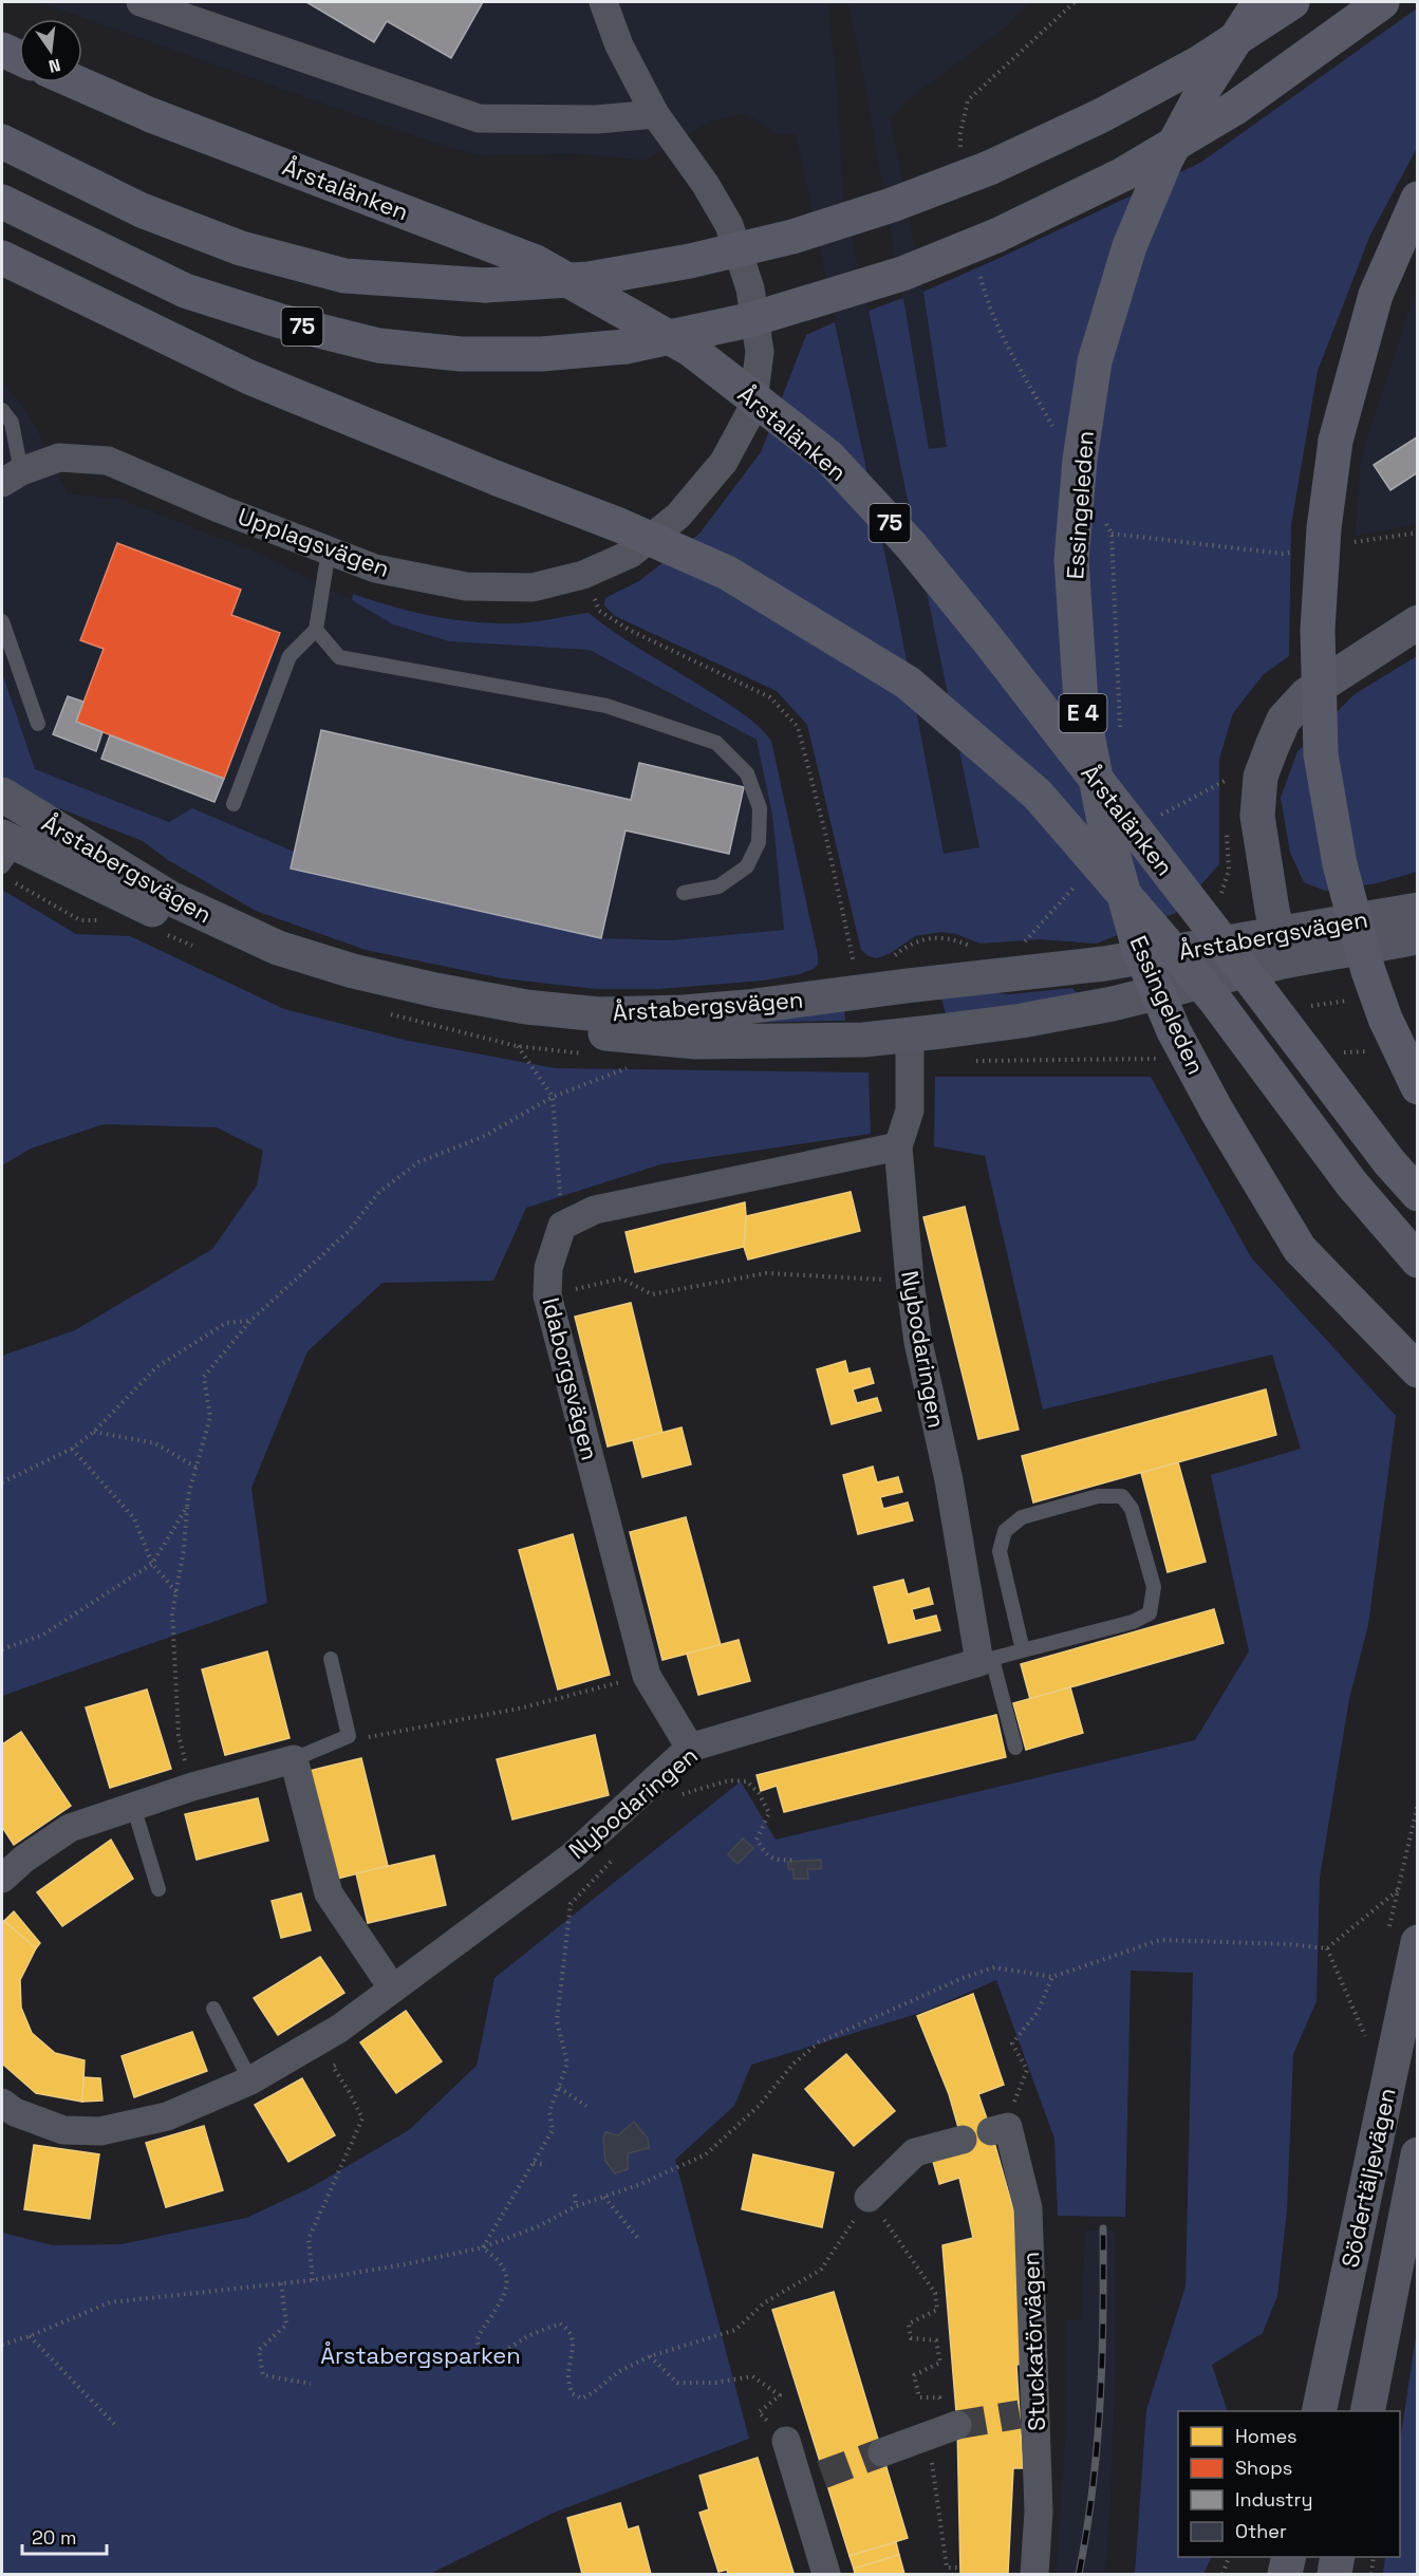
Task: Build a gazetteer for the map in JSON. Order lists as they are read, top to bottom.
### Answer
{
  "streets": {
    "highway": [
      "Årstalänken",
      "75",
      "Essingeleden",
      "E 4"
    ],
    "street": [
      "Upplagsvägen",
      "Årstabergsvägen",
      "Nybodaringen",
      "Idaborgsvägen",
      "Södertäljevägen",
      "Stuckatörvägen"
    ]
  },
  "crossings": [
    ["Årstabergsvägen", "Nybodaringen"],
    ["Nybodaringen", "Idaborgsvägen"]
  ],
  "parks": ["Årstabergsparken"],
  "legend": [
    "Homes",
    "Shops",
    "Industry",
    "Other"
  ],
  "scale_bar": "20 m",
  "north": "bottom"
}
